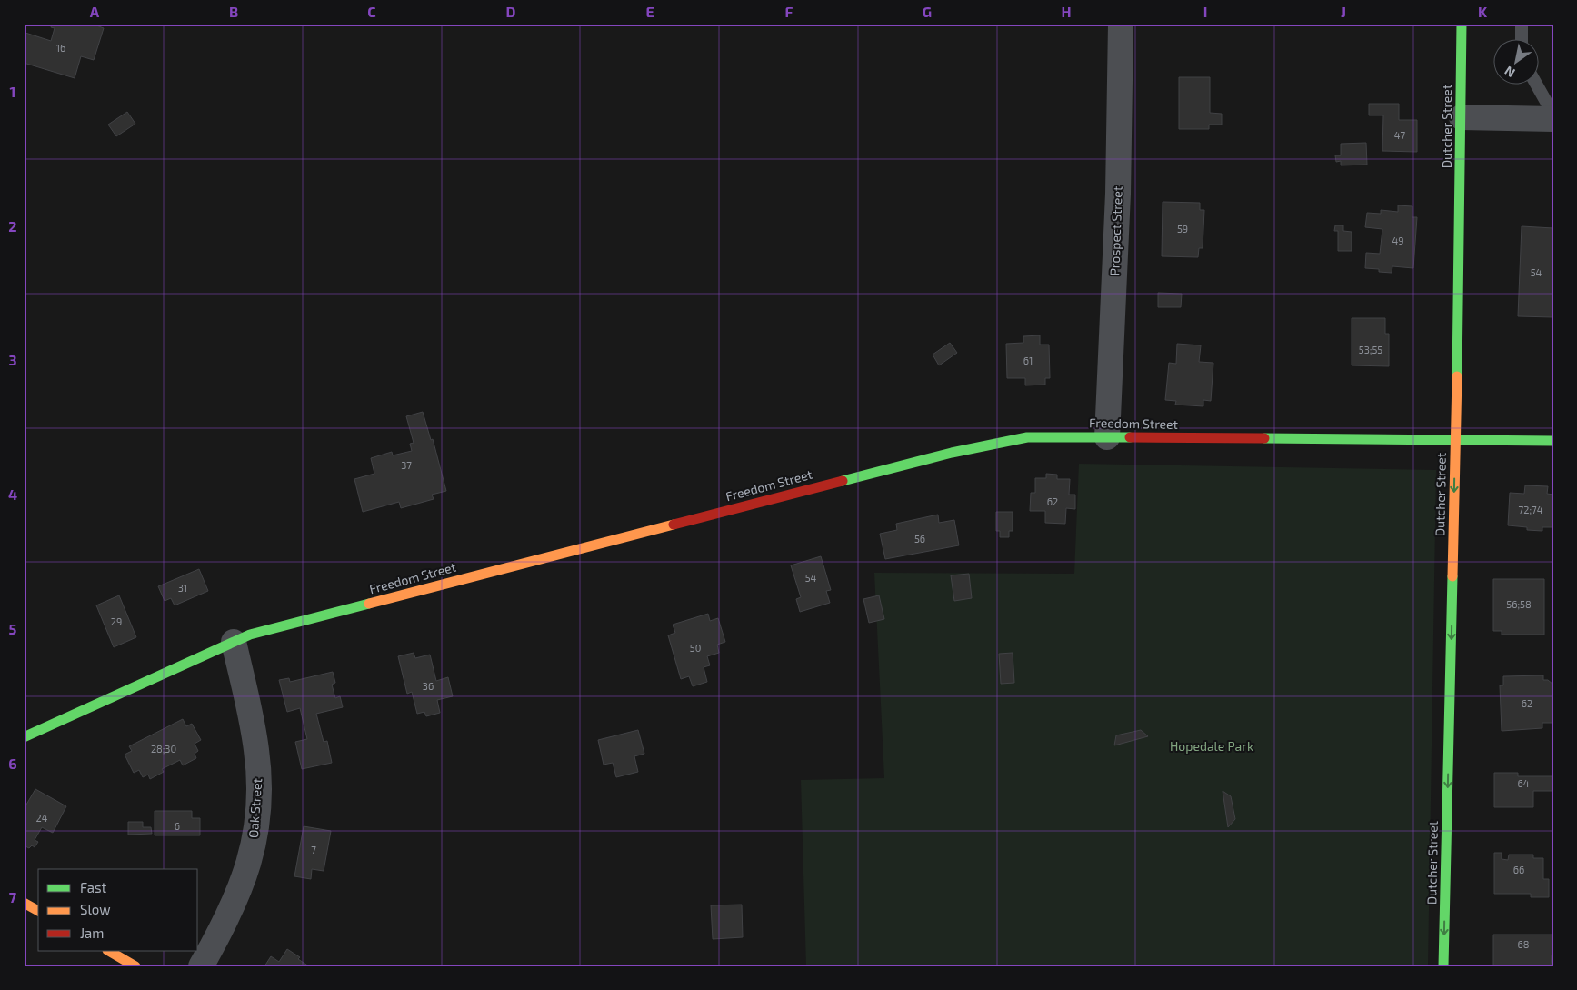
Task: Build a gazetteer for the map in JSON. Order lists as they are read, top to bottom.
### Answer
{
  "streets": {
    "street": [
      "Dutcher Street",
      "Prospect Street",
      "Freedom Street",
      "Oak Street"
    ]
  },
  "crossings": [
    ["Dutcher Street", "Freedom Street"],
    ["Prospect Street", "Freedom Street"],
    ["Freedom Street", "Oak Street"]
  ],
  "one_way": ["Dutcher Street"],
  "parks": ["Hopedale Park"],
  "house_numbers": [
    "16",
    "47",
    "59",
    "49",
    "54",
    "53;55",
    "61",
    "37",
    "62",
    "72;74",
    "56",
    "54",
    "31",
    "56;58",
    "29",
    "50",
    "36",
    "62",
    "28;30",
    "64",
    "24",
    "6",
    "7",
    "66",
    "68"
  ],
  "legend": ["Fast", "Slow", "Jam"],
  "north": "bottom left",
  "grid": {
    "columns": [
      "A",
      "B",
      "C",
      "D",
      "E",
      "F",
      "G",
      "H",
      "I",
      "J",
      "K"
    ],
    "rows": [
      "1",
      "2",
      "3",
      "4",
      "5",
      "6",
      "7"
    ]
  }
}
